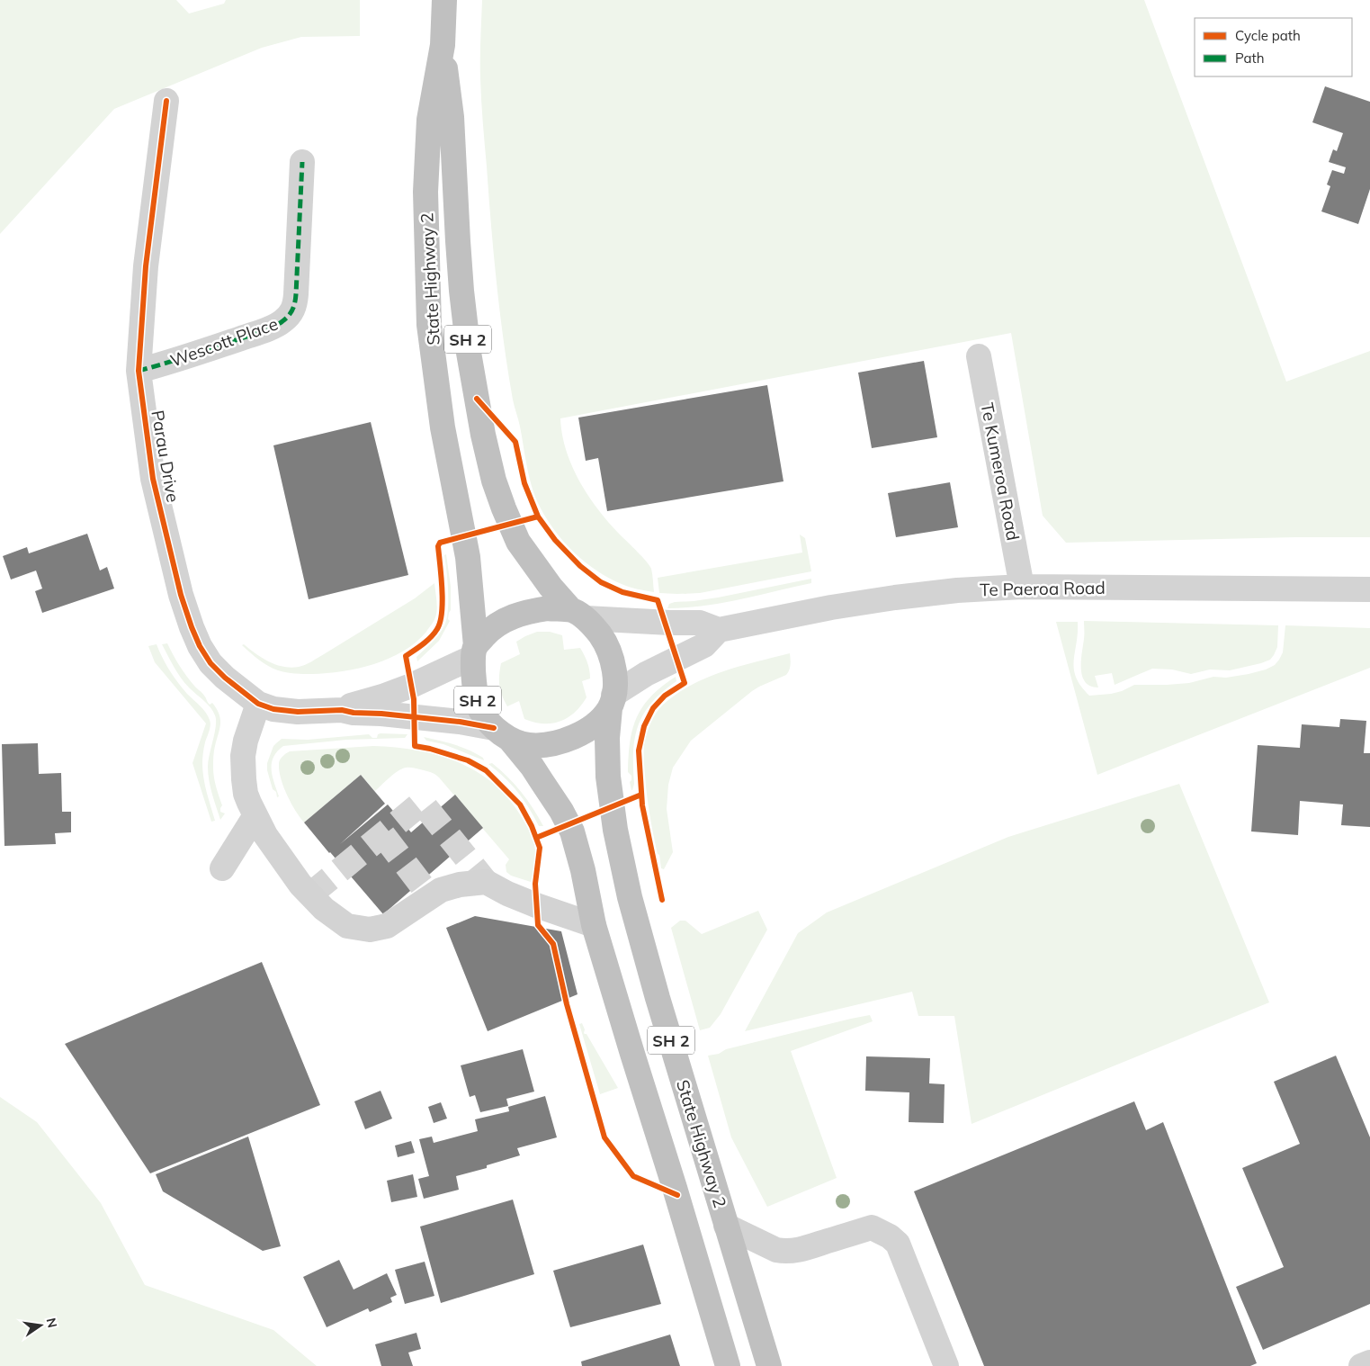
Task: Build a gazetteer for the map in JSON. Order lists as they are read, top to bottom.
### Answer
{
  "streets": {
    "highway": ["State Highway 2", "SH 2"],
    "street": [
      "Wescott Place",
      "Parau Drive",
      "Te Kumeroa Road",
      "Te Paeroa Road"
    ]
  },
  "crossings": [
    ["State Highway 2", "SH 2"],
    ["State Highway 2", "Parau Drive"],
    ["SH 2", "Parau Drive"],
    ["Wescott Place", "Parau Drive"],
    ["Te Kumeroa Road", "Te Paeroa Road"]
  ],
  "legend": ["Cycle path", "Path"],
  "north": "right"
}
